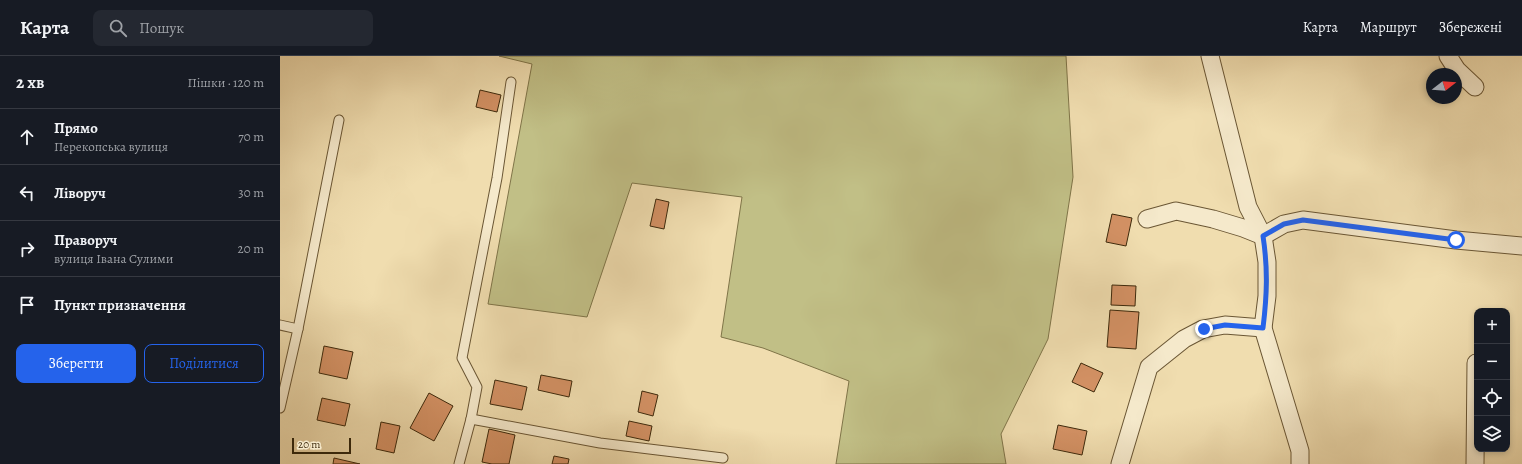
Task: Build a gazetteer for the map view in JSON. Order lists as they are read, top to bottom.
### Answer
{
  "scale_bar": "20 m",
  "north": "right",
  "page": {
    "header": "Карта",
    "search": "Пошук",
    "nav": ["Карта", "Маршрут", "Збережені"],
    "heading": ["2 хв", "Пішки · 120 m"],
    "list": [
      ["Прямо", "Перекопська вулиця", "70 m"],
      ["Ліворуч", "30 m"],
      ["Праворуч", "вулиця Івана Сулими", "20 m"],
      "Пункт призначення"
    ],
    "map_buttons": ["+", "−"],
    "buttons": ["Зберегти", "Поділитися"],
    "scale": "20 m"
  }
}
